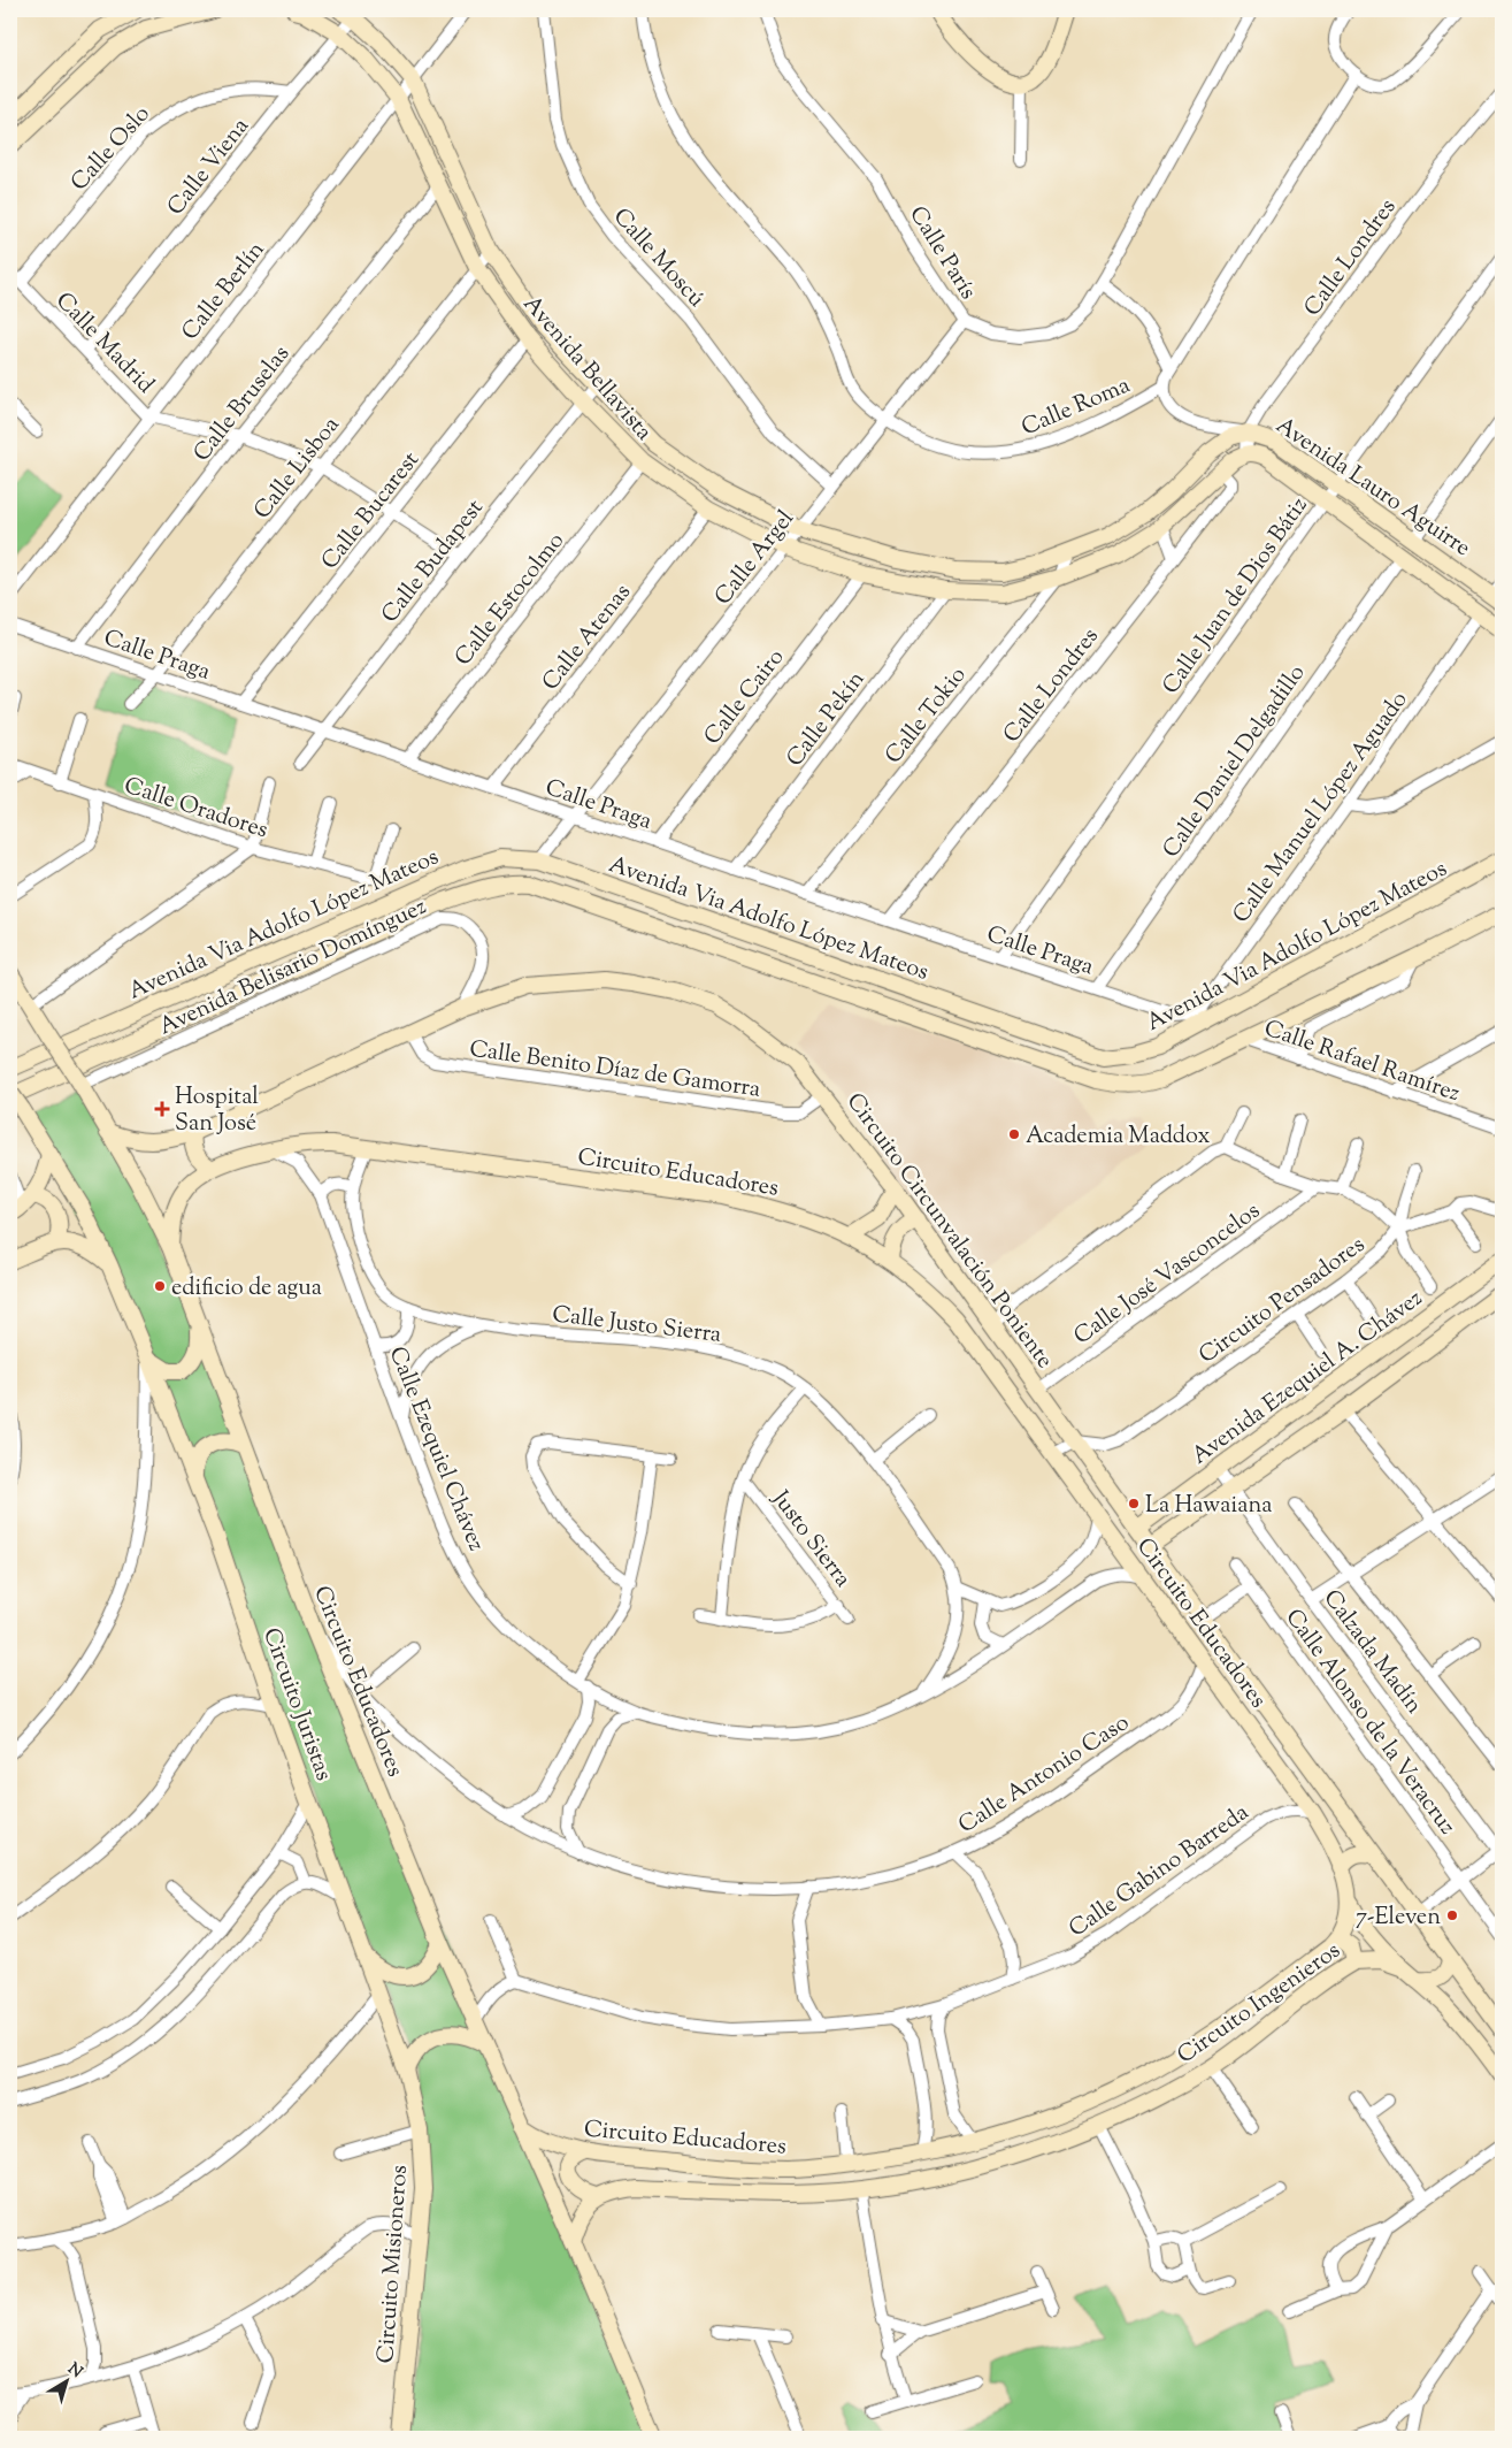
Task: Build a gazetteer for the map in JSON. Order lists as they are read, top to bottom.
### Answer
{
  "streets": {
    "main road": [
      "Avenida Bellavista",
      "Avenida Lauro Aguirre",
      "Avenida Via Adolfo López Mateos",
      "Circuito Educadores",
      "Circuito Circunvalación Poniente",
      "Avenida Ezequiel A. Chávez",
      "Circuito Juristas",
      "Circuito Ingenieros",
      "Circuito Misioneros"
    ],
    "street": [
      "Calle Oslo",
      "Calle Viena",
      "Calle París",
      "Calle Moscú",
      "Calle Londres",
      "Calle Berlín",
      "Calle Madrid",
      "Calle Bruselas",
      "Calle Roma",
      "Calle Lisboa",
      "Calle Bucarest",
      "Calle Argel",
      "Calle Budapest",
      "Calle Juan de Dios Bátiz",
      "Calle Estocolmo",
      "Calle Atenas",
      "Calle Praga",
      "Calle Cairo",
      "Calle Tokio",
      "Calle Pekín",
      "Calle Daniel Delgadillo",
      "Calle Oradores",
      "Calle Manuel López Aguado",
      "Avenida Belisario Domínguez",
      "Calle Rafael Ramírez",
      "Calle Benito Díaz de Gamorra",
      "Calle José Vasconcelos",
      "Circuito Pensadores",
      "Calle Justo Sierra",
      "Calle Ezequiel Chávez",
      "Justo Sierra",
      "Calzada Madín",
      "Calle Alonso de la Veracruz",
      "Calle Antonio Caso",
      "Calle Gabino Barreda"
    ]
  },
  "crossings": [
    ["Calle Oslo", "Calle Viena"],
    ["Calle Oslo", "Calle Madrid"],
    ["Calle Viena", "Calle Madrid"],
    ["Calle Viena", "Avenida Bellavista"],
    ["Calle París", "Calle Argel"],
    ["Calle Moscú", "Calle Argel"],
    ["Calle Londres", "Avenida Bellavista"],
    ["Calle Londres", "Avenida Lauro Aguirre"],
    ["Calle Londres", "Calle Praga"],
    ["Calle Berlín", "Calle Madrid"],
    ["Calle Berlín", "Avenida Bellavista"],
    ["Calle Madrid", "Calle Bruselas"],
    ["Calle Madrid", "Calle Lisboa"],
    ["Calle Madrid", "Calle Bucarest"],
    ["Calle Madrid", "Calle Budapest"],
    ["Avenida Bellavista", "Calle Bruselas"],
    ["Avenida Bellavista", "Calle Lisboa"],
    ["Avenida Bellavista", "Avenida Lauro Aguirre"],
    ["Avenida Bellavista", "Calle Bucarest"],
    ["Avenida Bellavista", "Calle Argel"],
    ["Avenida Bellavista", "Calle Budapest"],
    ["Avenida Bellavista", "Calle Estocolmo"],
    ["Avenida Bellavista", "Calle Atenas"],
    ["Avenida Bellavista", "Calle Cairo"],
    ["Avenida Bellavista", "Calle Tokio"],
    ["Avenida Bellavista", "Calle Pekín"],
    ["Calle Bruselas", "Calle Praga"],
    ["Calle Roma", "Avenida Lauro Aguirre"],
    ["Calle Roma", "Calle Argel"],
    ["Calle Lisboa", "Calle Praga"],
    ["Avenida Lauro Aguirre", "Calle Juan de Dios Bátiz"],
    ["Avenida Lauro Aguirre", "Calle Daniel Delgadillo"],
    ["Avenida Lauro Aguirre", "Calle Manuel López Aguado"],
    ["Calle Bucarest", "Calle Praga"],
    ["Calle Argel", "Calle Praga"],
    ["Calle Argel", "Avenida Via Adolfo López Mateos"],
    ["Calle Budapest", "Calle Praga"],
    ["Calle Juan de Dios Bátiz", "Calle Praga"],
    ["Calle Estocolmo", "Calle Praga"],
    ["Calle Atenas", "Calle Praga"],
    ["Calle Praga", "Calle Cairo"],
    ["Calle Praga", "Calle Tokio"],
    ["Calle Praga", "Calle Pekín"],
    ["Calle Praga", "Calle Daniel Delgadillo"],
    ["Calle Manuel López Aguado", "Avenida Via Adolfo López Mateos"],
    ["Avenida Via Adolfo López Mateos", "Calle Rafael Ramírez"],
    ["Avenida Via Adolfo López Mateos", "Circuito Juristas"],
    ["Avenida Belisario Domínguez", "Circuito Educadores"],
    ["Avenida Belisario Domínguez", "Circuito Circunvalación Poniente"],
    ["Calle Benito Díaz de Gamorra", "Circuito Circunvalación Poniente"],
    ["Circuito Educadores", "Circuito Circunvalación Poniente"],
    ["Circuito Educadores", "Calle Justo Sierra"],
    ["Circuito Educadores", "Calle Ezequiel Chávez"],
    ["Circuito Educadores", "Calle Antonio Caso"],
    ["Circuito Educadores", "Calle Gabino Barreda"],
    ["Circuito Educadores", "Circuito Ingenieros"],
    ["Circuito Circunvalación Poniente", "Calle José Vasconcelos"],
    ["Circuito Circunvalación Poniente", "Circuito Pensadores"],
    ["Circuito Circunvalación Poniente", "Avenida Ezequiel A. Chávez"],
    ["Calle José Vasconcelos", "Circuito Pensadores"],
    ["Calle Justo Sierra", "Calle Ezequiel Chávez"],
    ["Calle Justo Sierra", "Justo Sierra"],
    ["Avenida Ezequiel A. Chávez", "Calzada Madín"],
    ["Circuito Juristas", "Circuito Misioneros"]
  ],
  "places": {
    "health": ["Hospital San José"],
    "other": [
      "Academia Maddox",
      "edificio de agua",
      "La Hawaiana",
      "7-Eleven"
    ]
  },
  "north": "top right"
}
